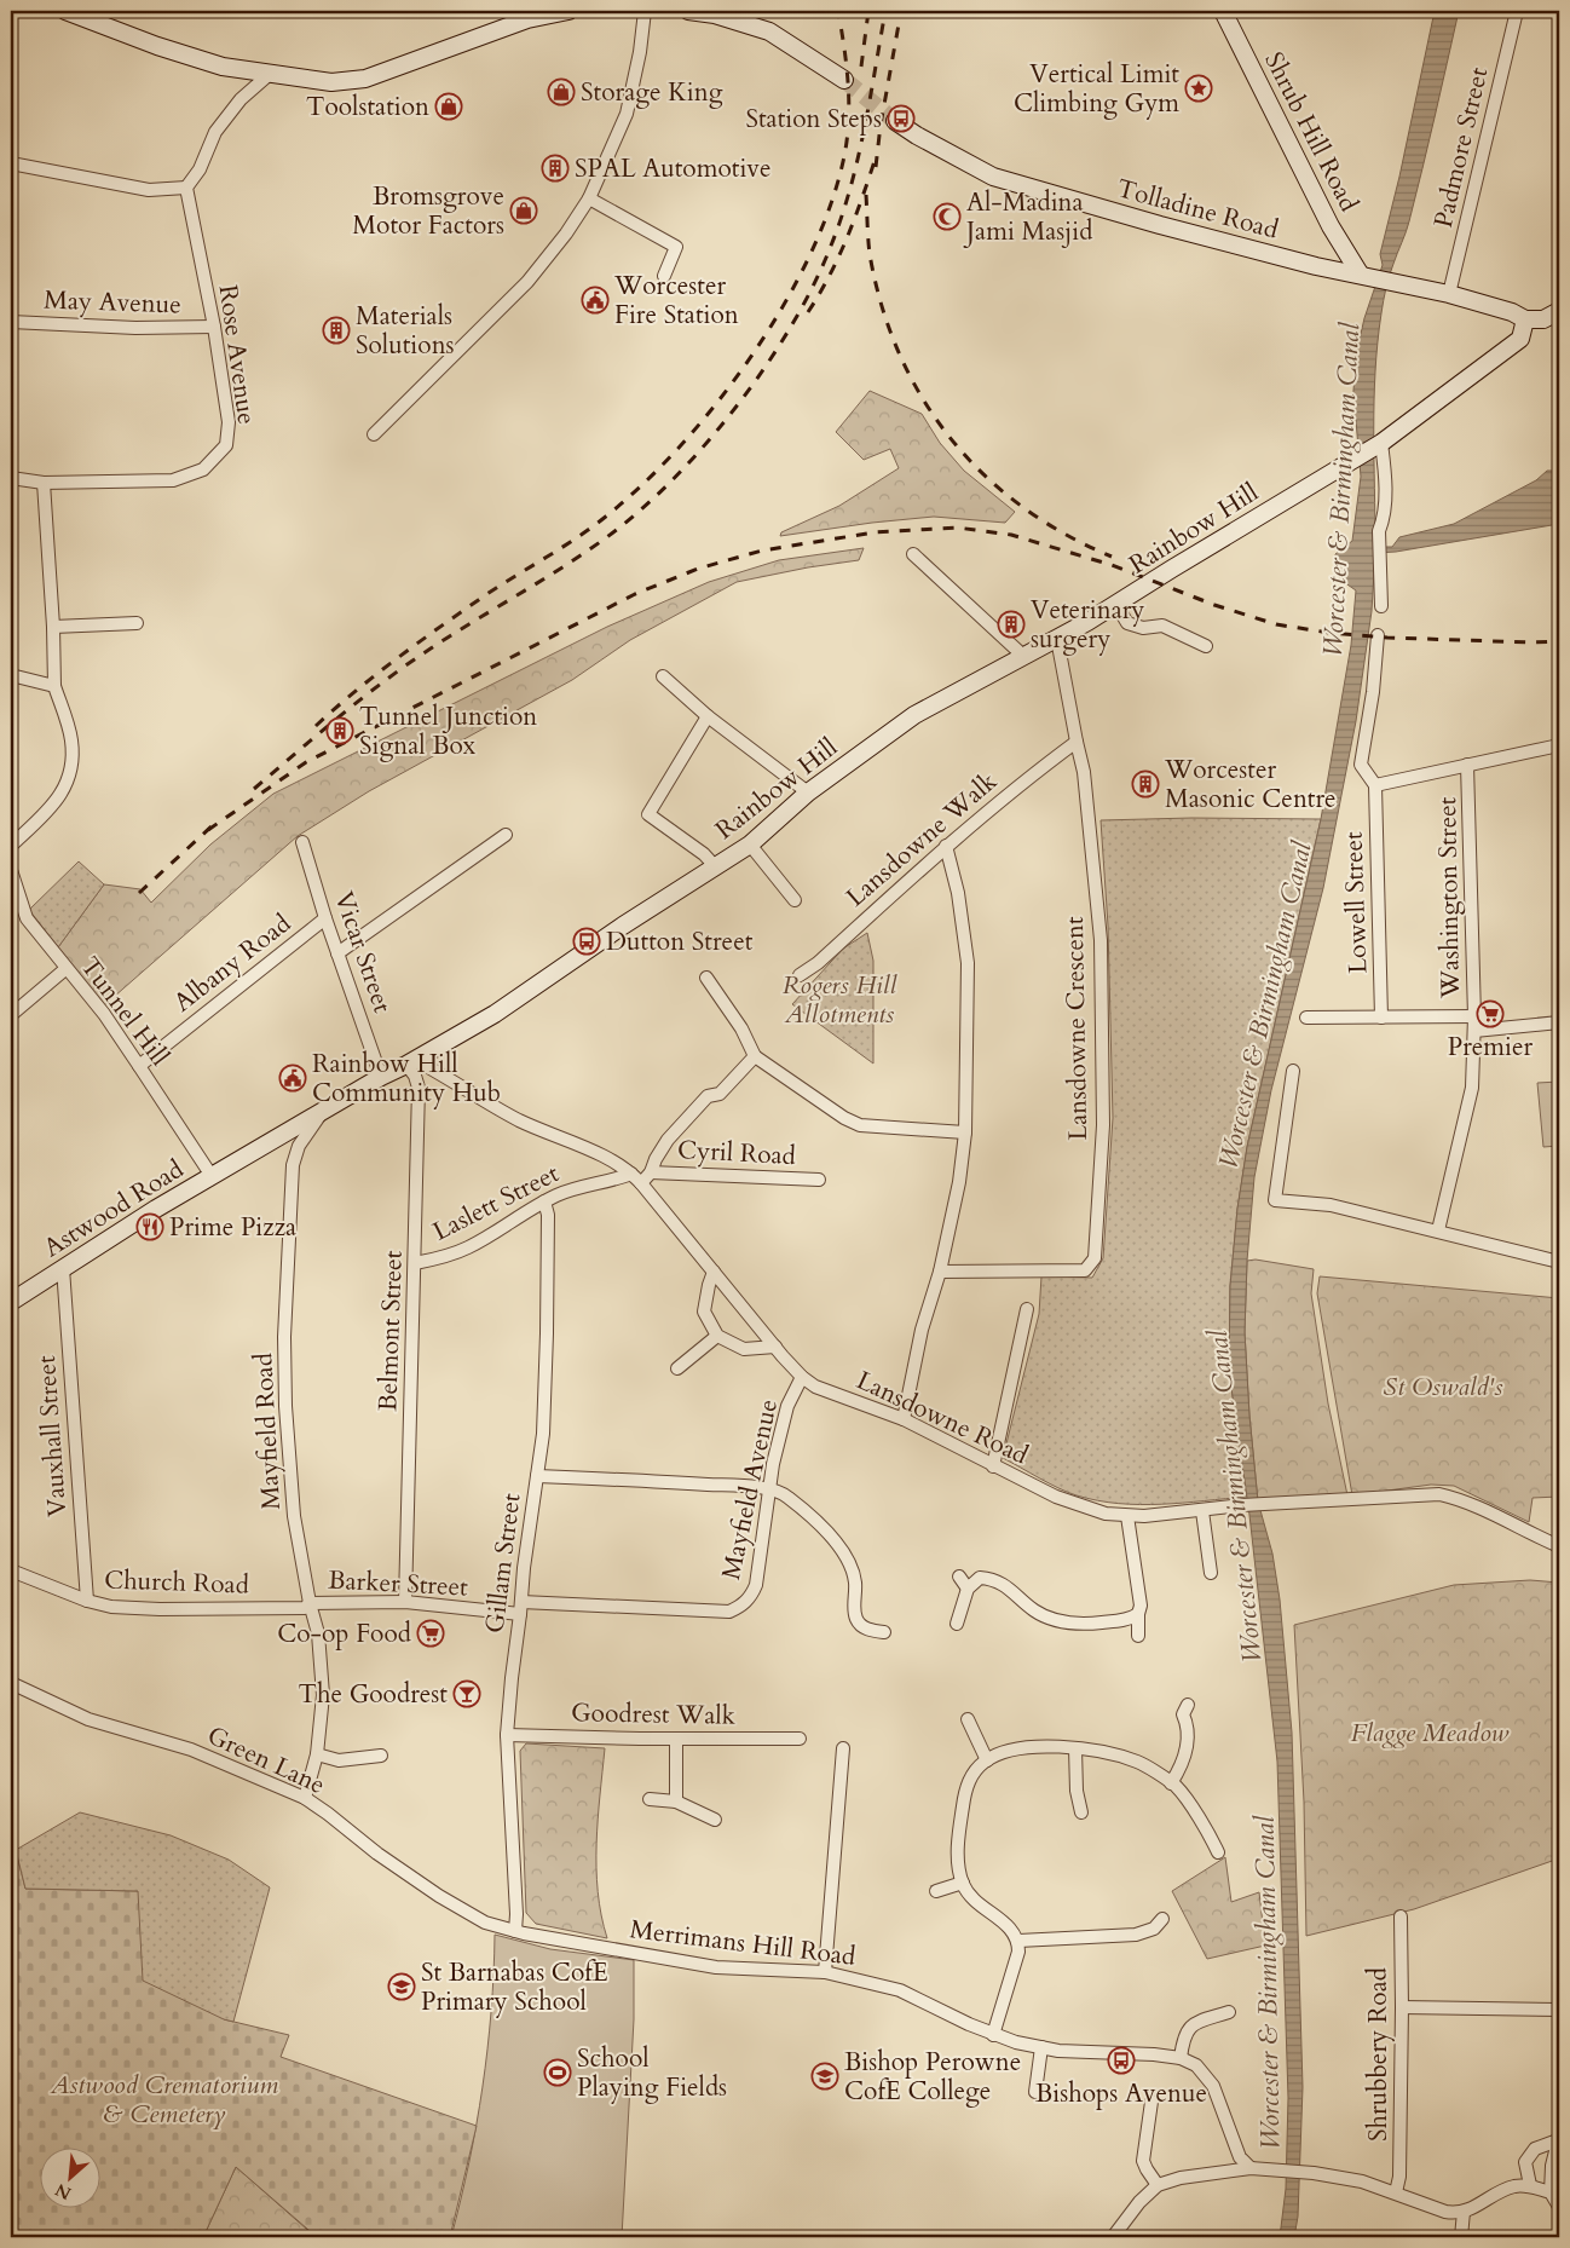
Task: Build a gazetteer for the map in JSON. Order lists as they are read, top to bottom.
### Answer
{
  "streets": {
    "main road": [
      "Shrub Hill Road",
      "Tolladine Road",
      "Rainbow Hill",
      "Astwood Road"
    ],
    "street": [
      "Padmore Street",
      "May Avenue",
      "Rose Avenue",
      "Lansdowne Walk",
      "Washington Street",
      "Lowell Street",
      "Vicar Street",
      "Albany Road",
      "Tunnel Hill",
      "Lansdowne Crescent",
      "Cyril Road",
      "Laslett Street",
      "Belmont Street",
      "Lansdowne Road",
      "Mayfield Road",
      "Vauxhall Street",
      "Mayfield Avenue",
      "Gillam Street",
      "Church Road",
      "Barker Street",
      "Goodrest Walk",
      "Green Lane",
      "Merrimans Hill Road",
      "Shrubbery Road"
    ]
  },
  "crossings": [
    ["Shrub Hill Road", "Tolladine Road"],
    ["Padmore Street", "Tolladine Road"],
    ["Tolladine Road", "Rainbow Hill"],
    ["May Avenue", "Rose Avenue"],
    ["Rainbow Hill", "Vicar Street"],
    ["Rainbow Hill", "Tunnel Hill"],
    ["Rainbow Hill", "Lansdowne Crescent"],
    ["Rainbow Hill", "Astwood Road"],
    ["Rainbow Hill", "Belmont Street"],
    ["Rainbow Hill", "Lansdowne Road"],
    ["Rainbow Hill", "Mayfield Road"],
    ["Lansdowne Walk", "Lansdowne Crescent"],
    ["Vicar Street", "Albany Road"],
    ["Albany Road", "Tunnel Hill"],
    ["Tunnel Hill", "Astwood Road"],
    ["Laslett Street", "Belmont Street"],
    ["Laslett Street", "Lansdowne Road"],
    ["Laslett Street", "Gillam Street"],
    ["Astwood Road", "Vauxhall Street"],
    ["Belmont Street", "Lansdowne Road"],
    ["Belmont Street", "Barker Street"],
    ["Lansdowne Road", "Mayfield Avenue"],
    ["Mayfield Road", "Church Road"],
    ["Mayfield Road", "Barker Street"],
    ["Mayfield Road", "Green Lane"],
    ["Vauxhall Street", "Church Road"],
    ["Mayfield Avenue", "Gillam Street"],
    ["Mayfield Avenue", "Barker Street"],
    ["Gillam Street", "Barker Street"],
    ["Gillam Street", "Goodrest Walk"],
    ["Gillam Street", "Green Lane"],
    ["Gillam Street", "Merrimans Hill Road"],
    ["Church Road", "Barker Street"],
    ["Green Lane", "Merrimans Hill Road"]
  ],
  "water": ["Worcester & Birmingham Canal"],
  "parks": [
    "Rogers Hill Allotments",
    "St Oswald's",
    "Flagge Meadow",
    "Astwood Crematorium & Cemetery"
  ],
  "places": {
    "place": ["Vertical Limit Climbing Gym"],
    "shop": ["Storage King", "Toolstation", "Bromsgrove Motor Factors"],
    "bus stop": ["Station Steps", "Dutton Street", "Bishops Avenue"],
    "building": [
      "SPAL Automotive",
      "Materials Solutions",
      "Veterinary surgery",
      "Tunnel Junction Signal Box",
      "Worcester Masonic Centre"
    ],
    "mosque": ["Al-Madina Jami Masjid"],
    "public building": ["Worcester Fire Station", "Rainbow Hill Community Hub"],
    "supermarket": ["Premier", "Co-op Food"],
    "restaurant": ["Prime Pizza"],
    "bar": ["The Goodrest"],
    "school or university": ["St Barnabas CofE Primary School", "Bishop Perowne CofE College"],
    "sports": ["School Playing Fields"]
  },
  "north": "bottom left"
}
